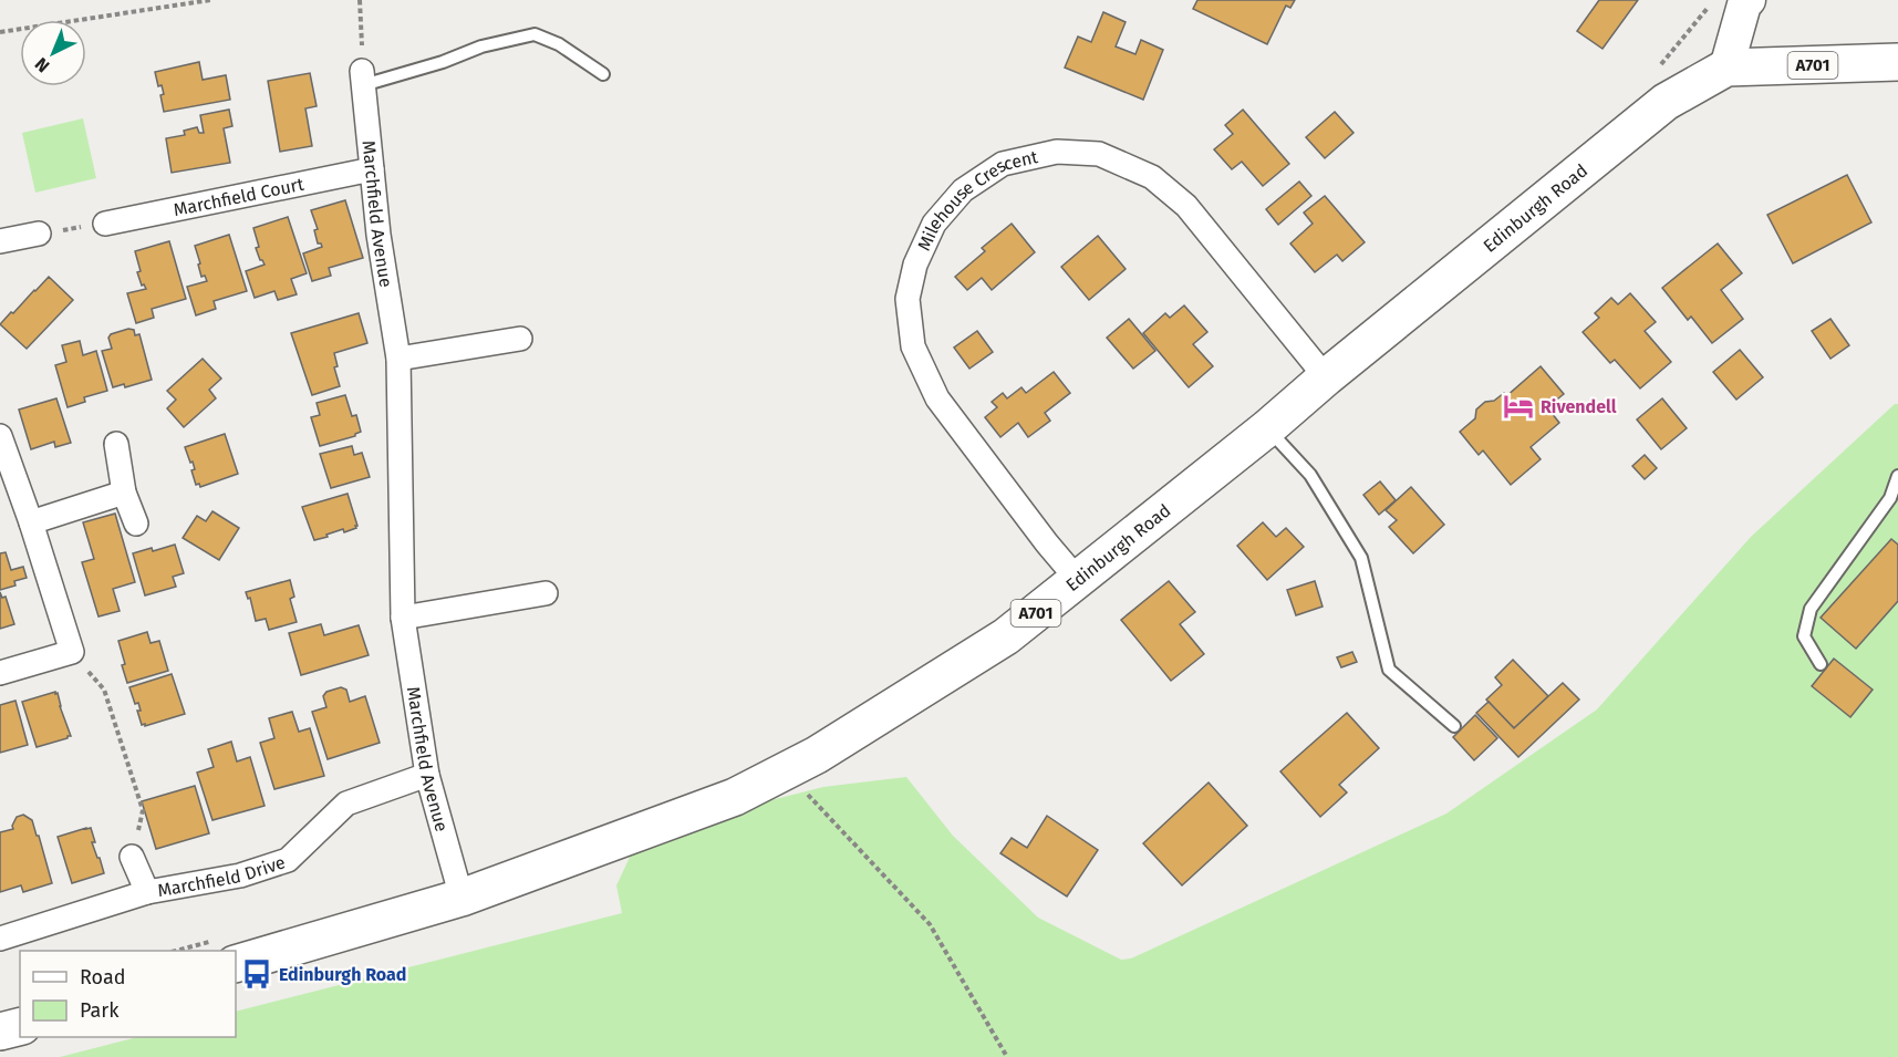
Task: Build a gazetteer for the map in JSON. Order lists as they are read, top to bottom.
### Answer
{
  "streets": {
    "main road": ["A701", "Edinburgh Road"],
    "street": [
      "Marchfield Court",
      "Milehouse Crescent",
      "Marchfield Avenue",
      "Marchfield Drive"
    ]
  },
  "crossings": [
    ["Marchfield Court", "Marchfield Avenue"],
    ["Milehouse Crescent", "Edinburgh Road"],
    ["Edinburgh Road", "Marchfield Avenue"],
    ["Marchfield Avenue", "Marchfield Drive"]
  ],
  "places": {
    "hotel": ["Rivendell"],
    "bus stop": ["Edinburgh Road"]
  },
  "legend": ["Road", "Park"],
  "north": "bottom left"
}
